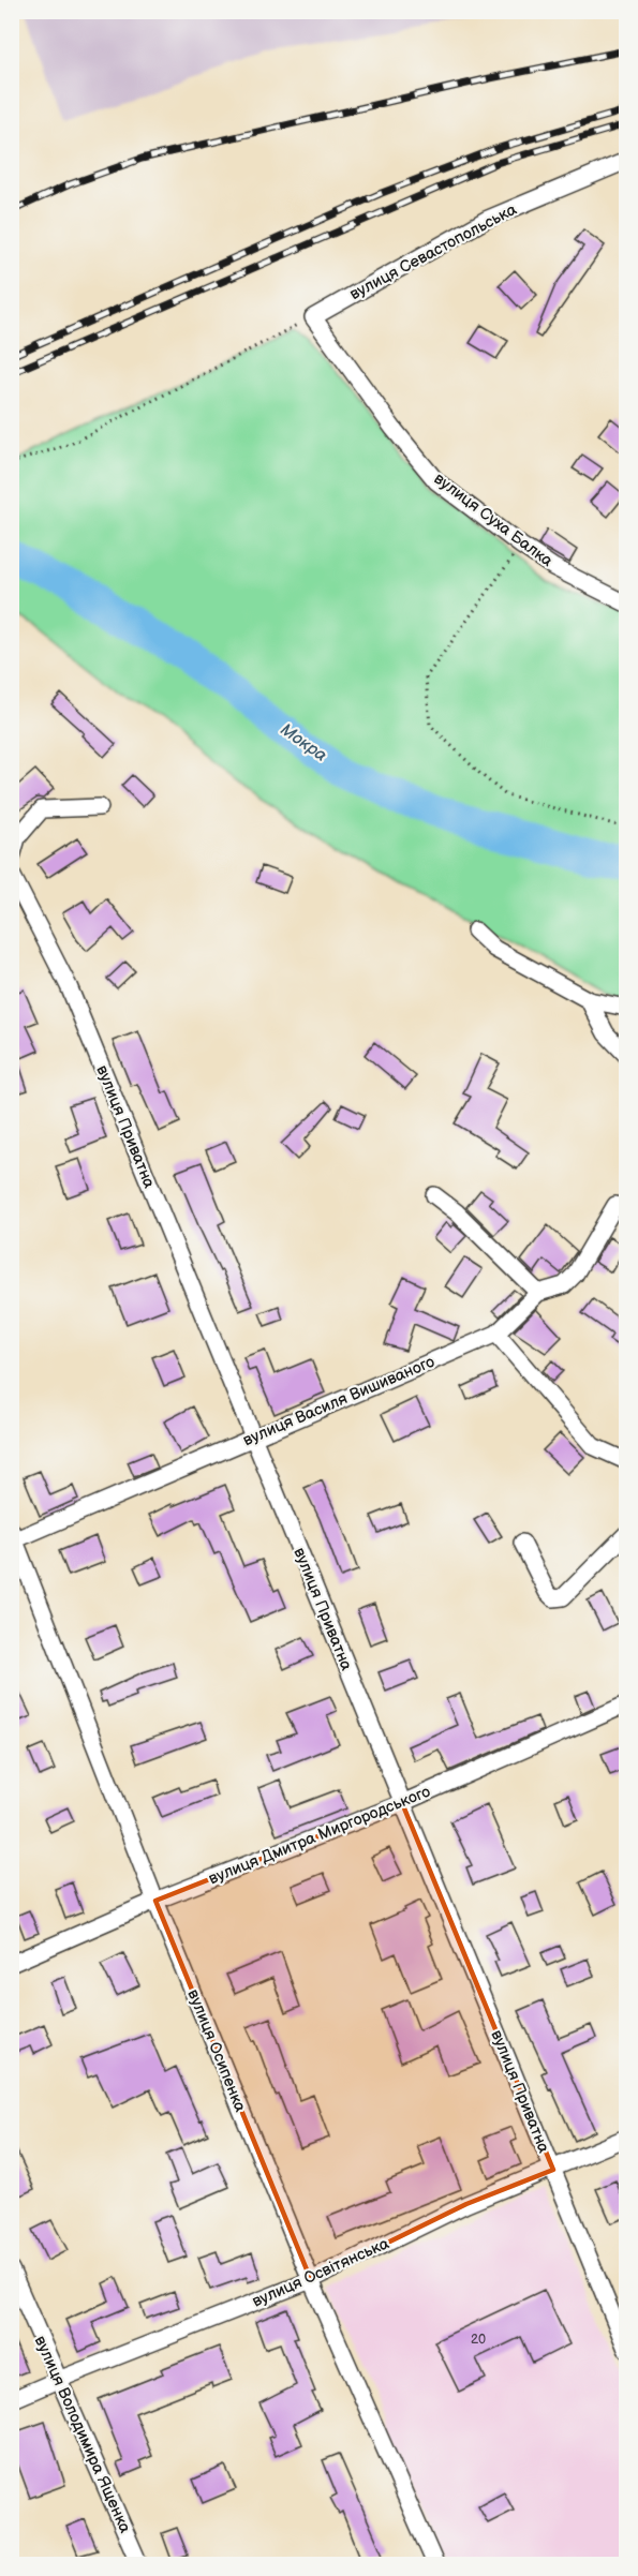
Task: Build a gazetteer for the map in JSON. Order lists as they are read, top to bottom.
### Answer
{
  "streets": {
    "street": [
      "вулиця Севастопольська",
      "вулиця Суха Балка",
      "вулиця Приватна",
      "вулиця Василя Вишиваного",
      "вулиця Дмитра Миргородського",
      "вулиця Осипенка",
      "вулиця Освітянська",
      "вулиця Володимира Ященка"
    ]
  },
  "crossings": [
    ["вулиця Севастопольська", "вулиця Суха Балка"],
    ["вулиця Приватна", "вулиця Василя Вишиваного"],
    ["вулиця Приватна", "вулиця Дмитра Миргородського"],
    ["вулиця Приватна", "вулиця Освітянська"],
    ["вулиця Василя Вишиваного", "вулиця Осипенка"],
    ["вулиця Дмитра Миргородського", "вулиця Осипенка"],
    ["вулиця Осипенка", "вулиця Освітянська"],
    ["вулиця Освітянська", "вулиця Володимира Ященка"]
  ],
  "water": ["Мокра"],
  "house_numbers": ["20"]
}
